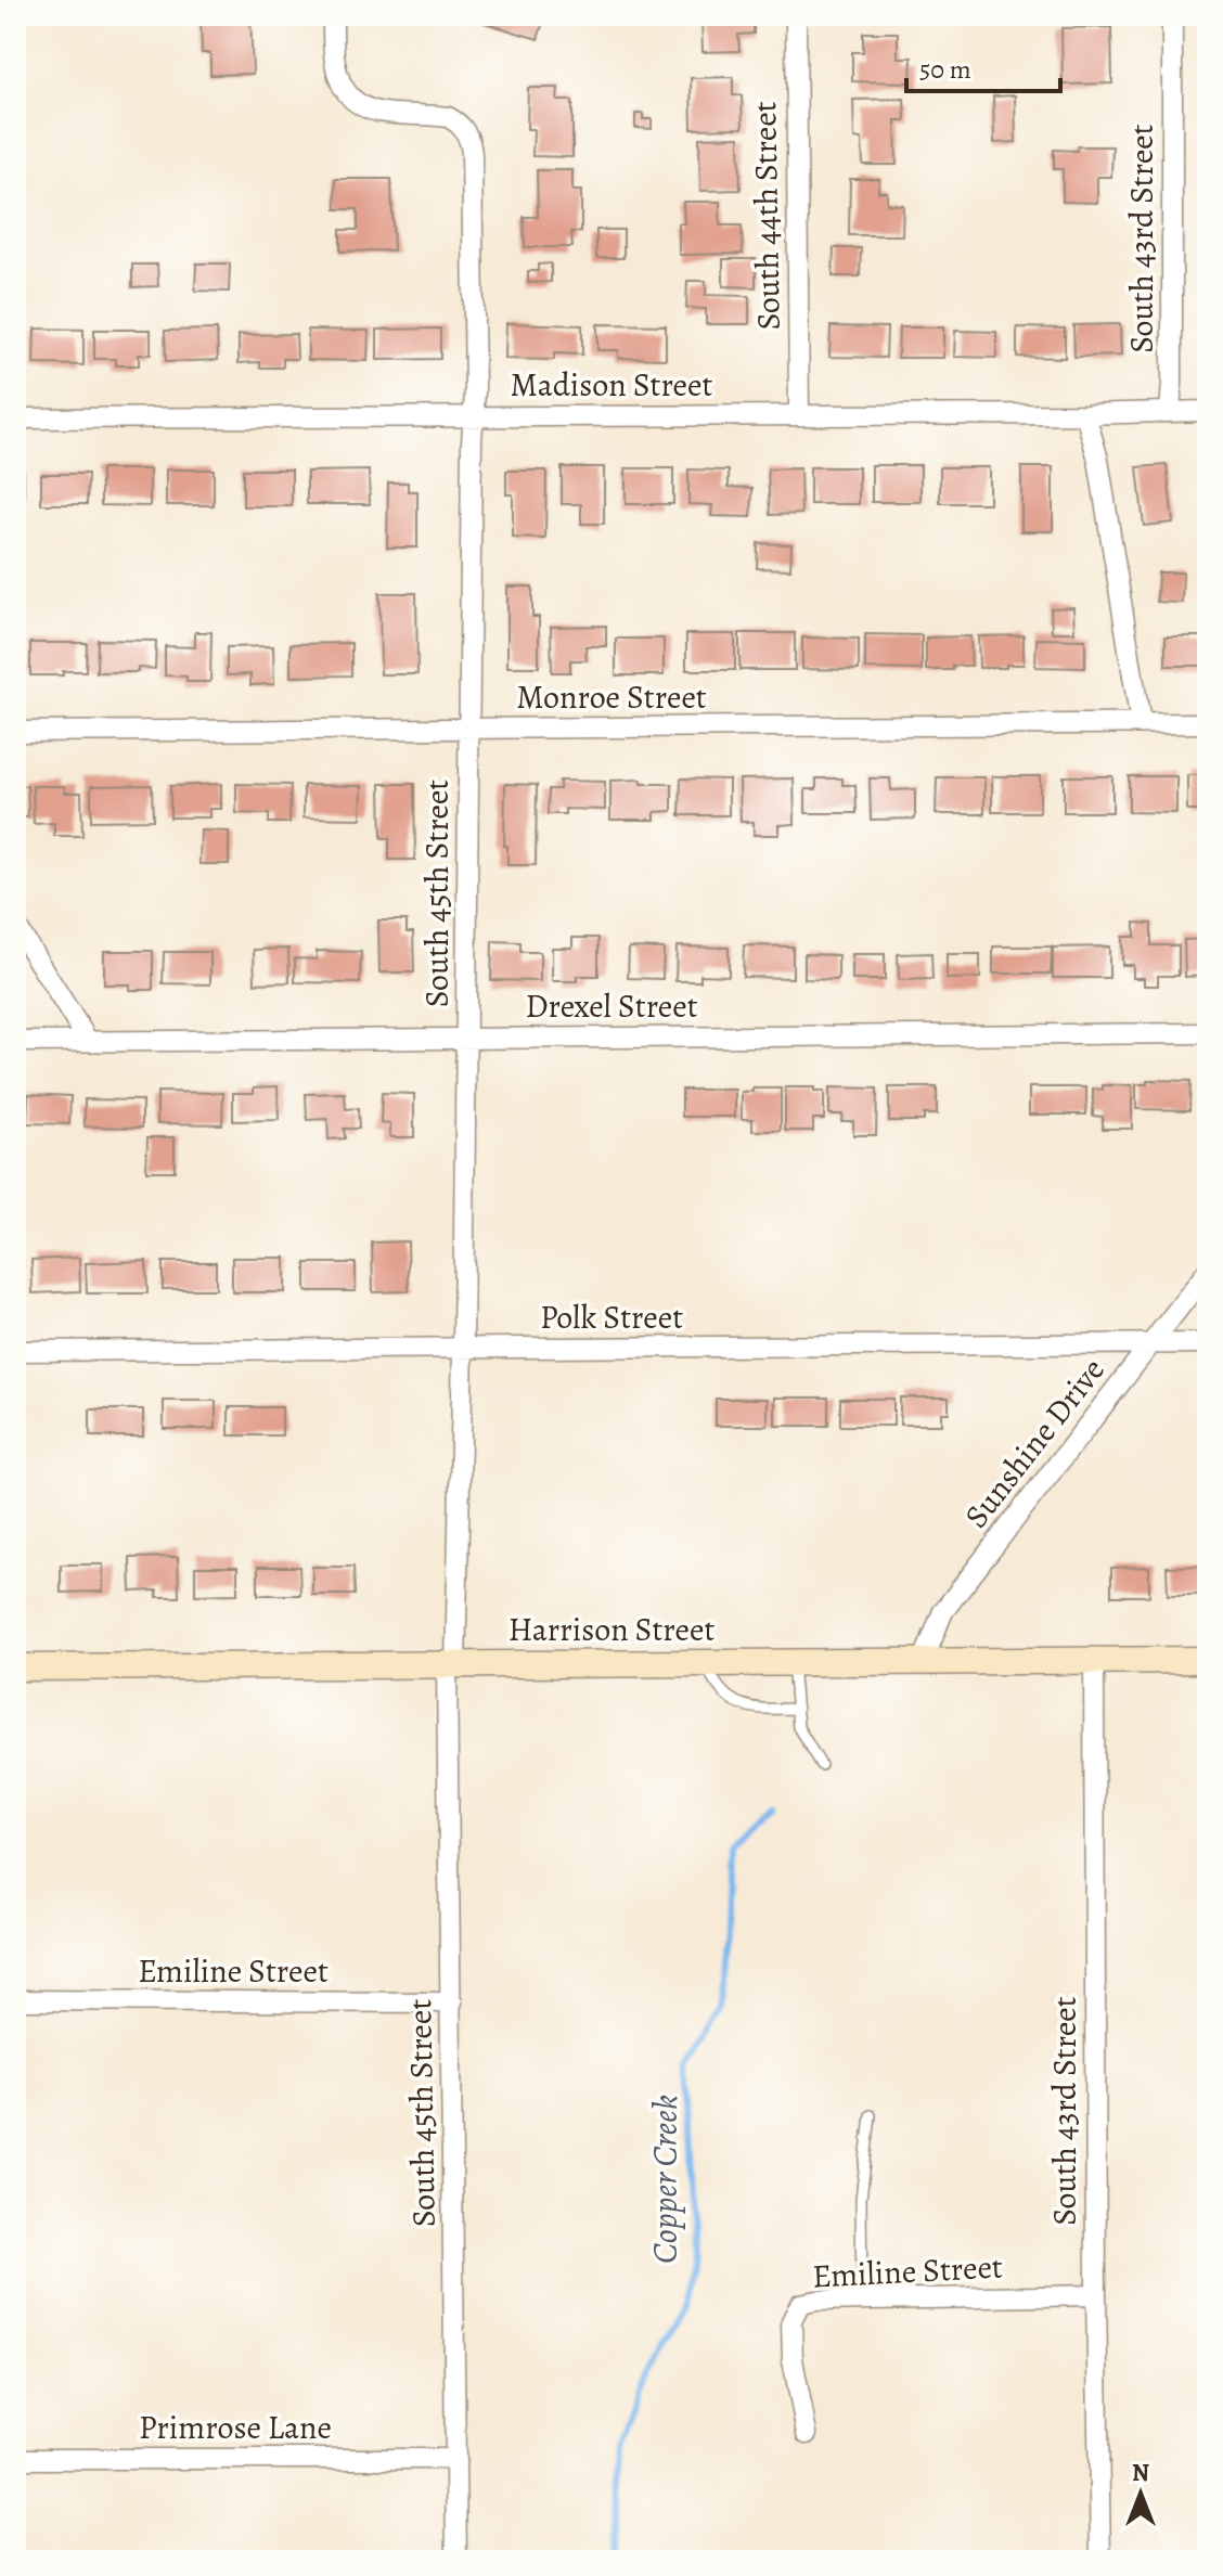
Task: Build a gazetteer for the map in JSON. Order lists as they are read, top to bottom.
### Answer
{
  "streets": {
    "main road": ["Harrison Street"],
    "street": [
      "South 44th Street",
      "South 43rd Street",
      "Madison Street",
      "Monroe Street",
      "South 45th Street",
      "Drexel Street",
      "Polk Street",
      "Sunshine Drive",
      "Emiline Street",
      "Primrose Lane"
    ]
  },
  "crossings": [
    ["South 44th Street", "Madison Street"],
    ["South 43rd Street", "Madison Street"],
    ["South 43rd Street", "Harrison Street"],
    ["South 43rd Street", "Emiline Street"],
    ["Madison Street", "South 45th Street"],
    ["Monroe Street", "South 45th Street"],
    ["South 45th Street", "Drexel Street"],
    ["South 45th Street", "Polk Street"],
    ["South 45th Street", "Harrison Street"],
    ["South 45th Street", "Emiline Street"],
    ["South 45th Street", "Primrose Lane"],
    ["Polk Street", "Sunshine Drive"],
    ["Sunshine Drive", "Harrison Street"]
  ],
  "water": ["Copper Creek"],
  "scale_bar": "50 m",
  "north": "top"
}
